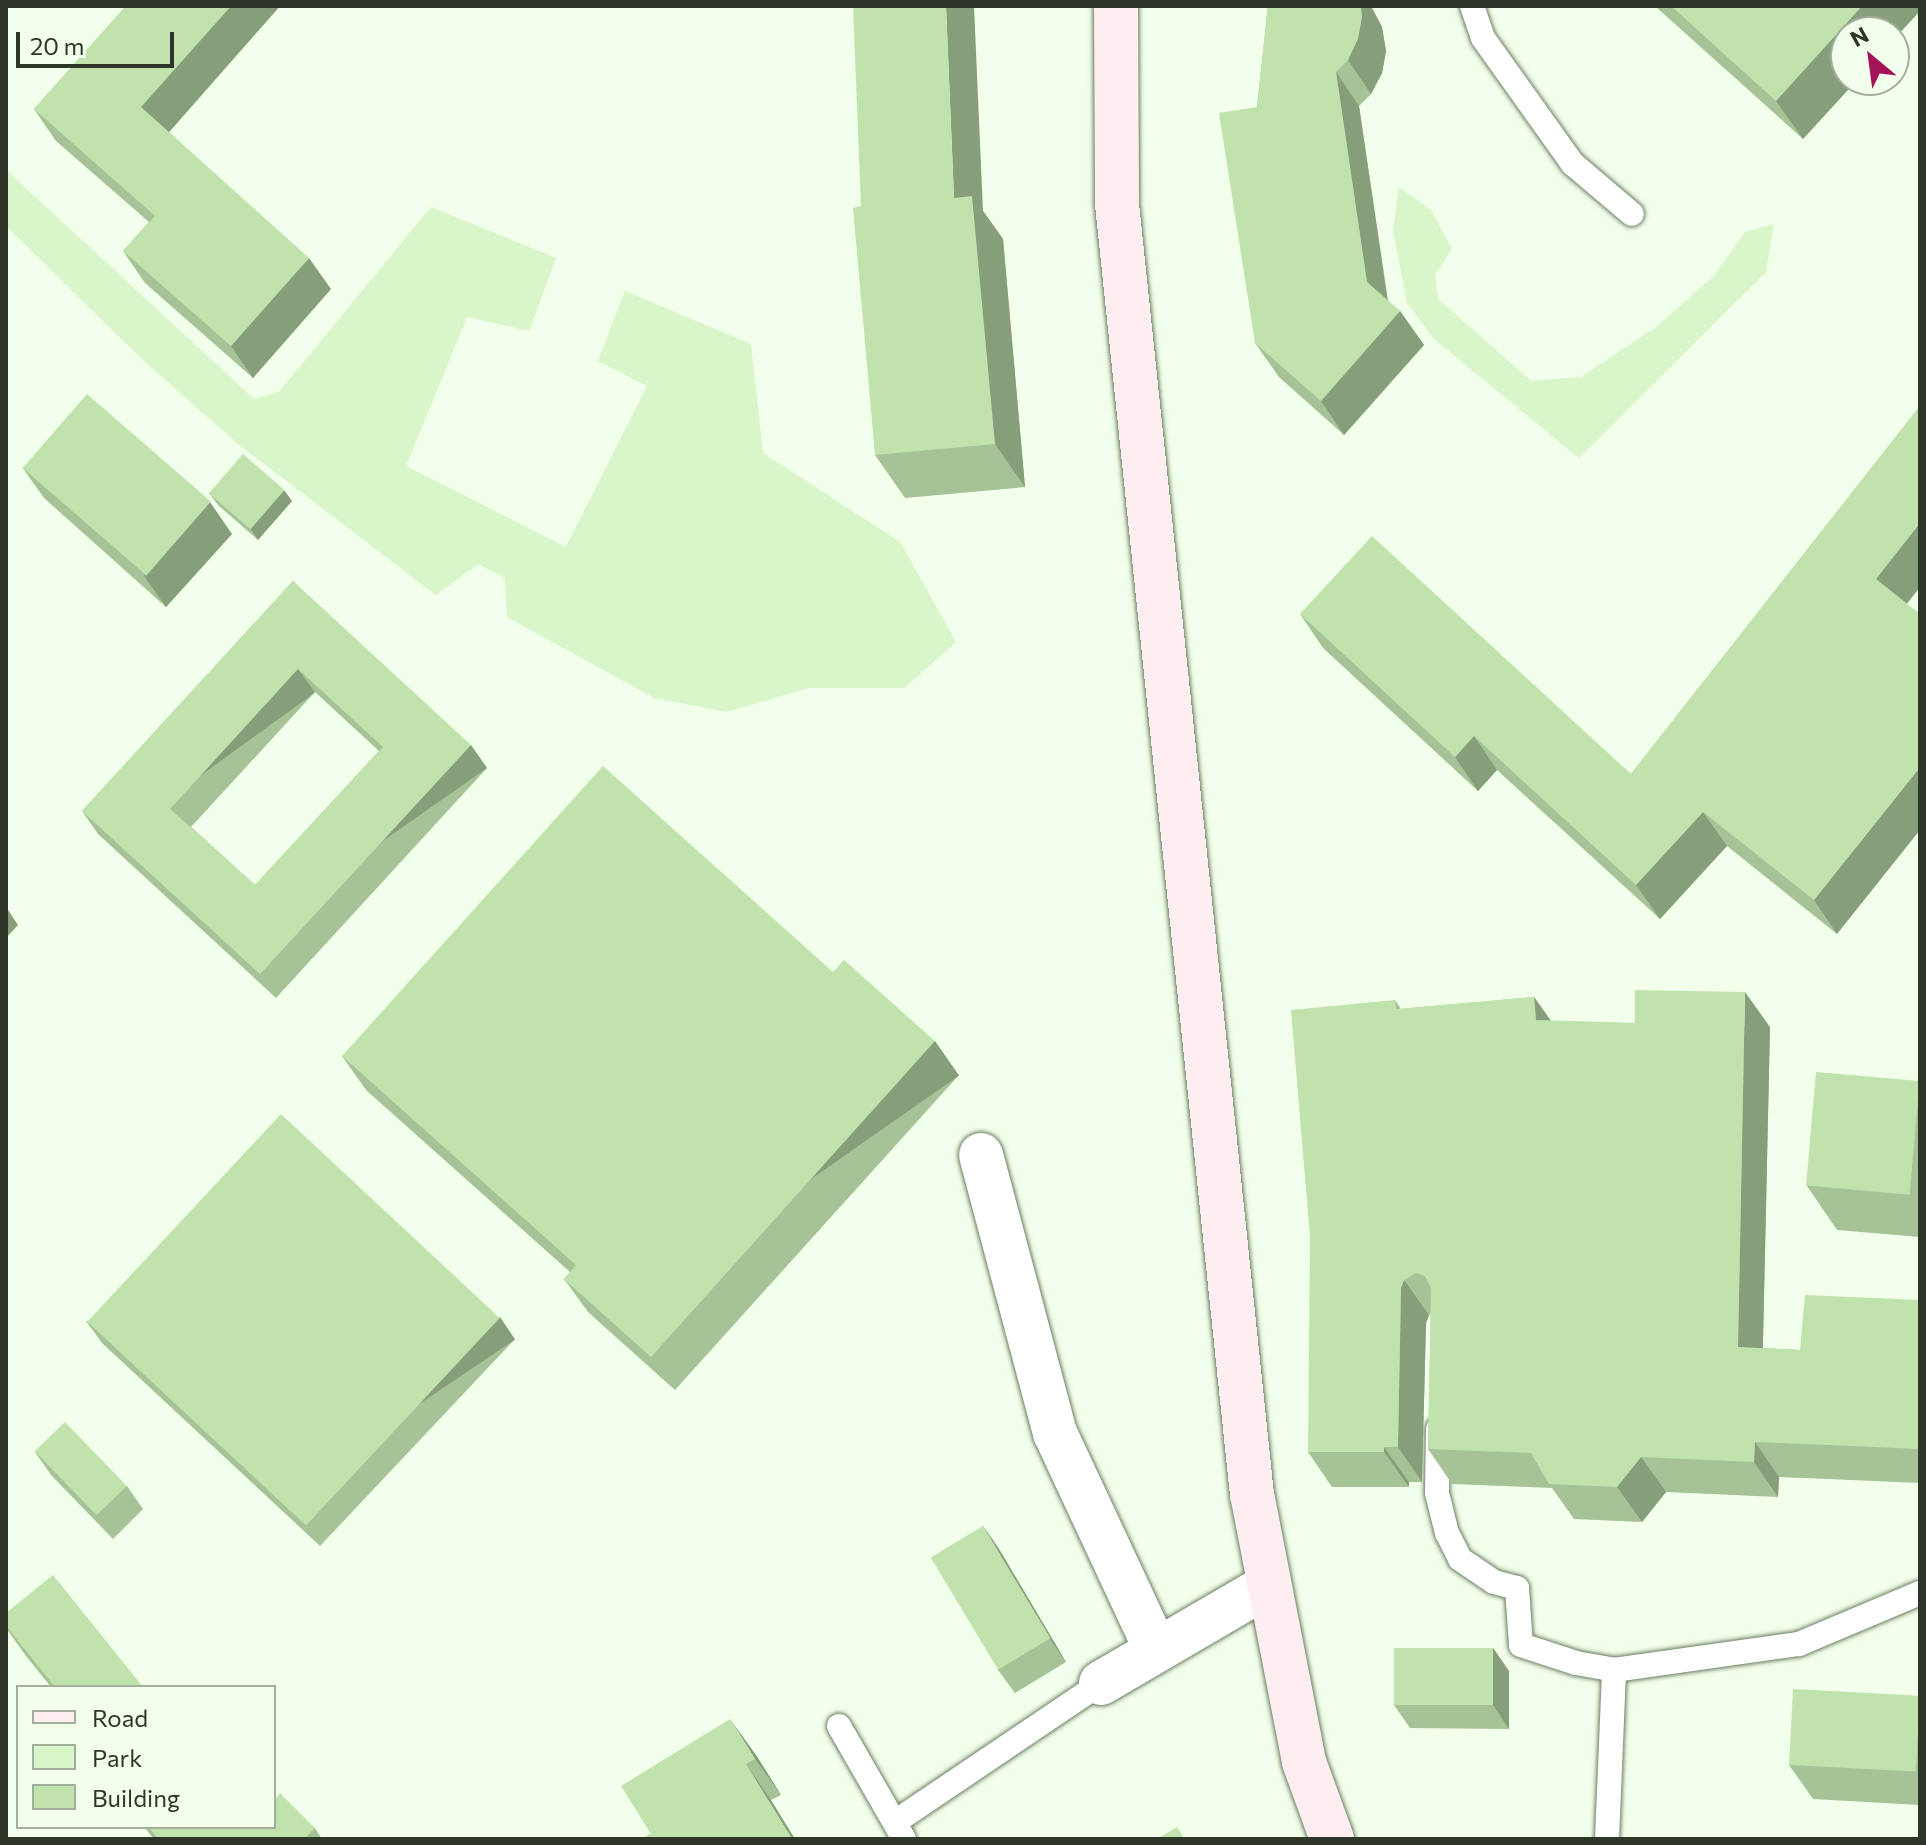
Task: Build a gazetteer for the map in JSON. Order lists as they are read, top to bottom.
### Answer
{
  "legend": ["Road", "Park", "Building"],
  "scale_bar": "20 m",
  "north": "top left"
}
